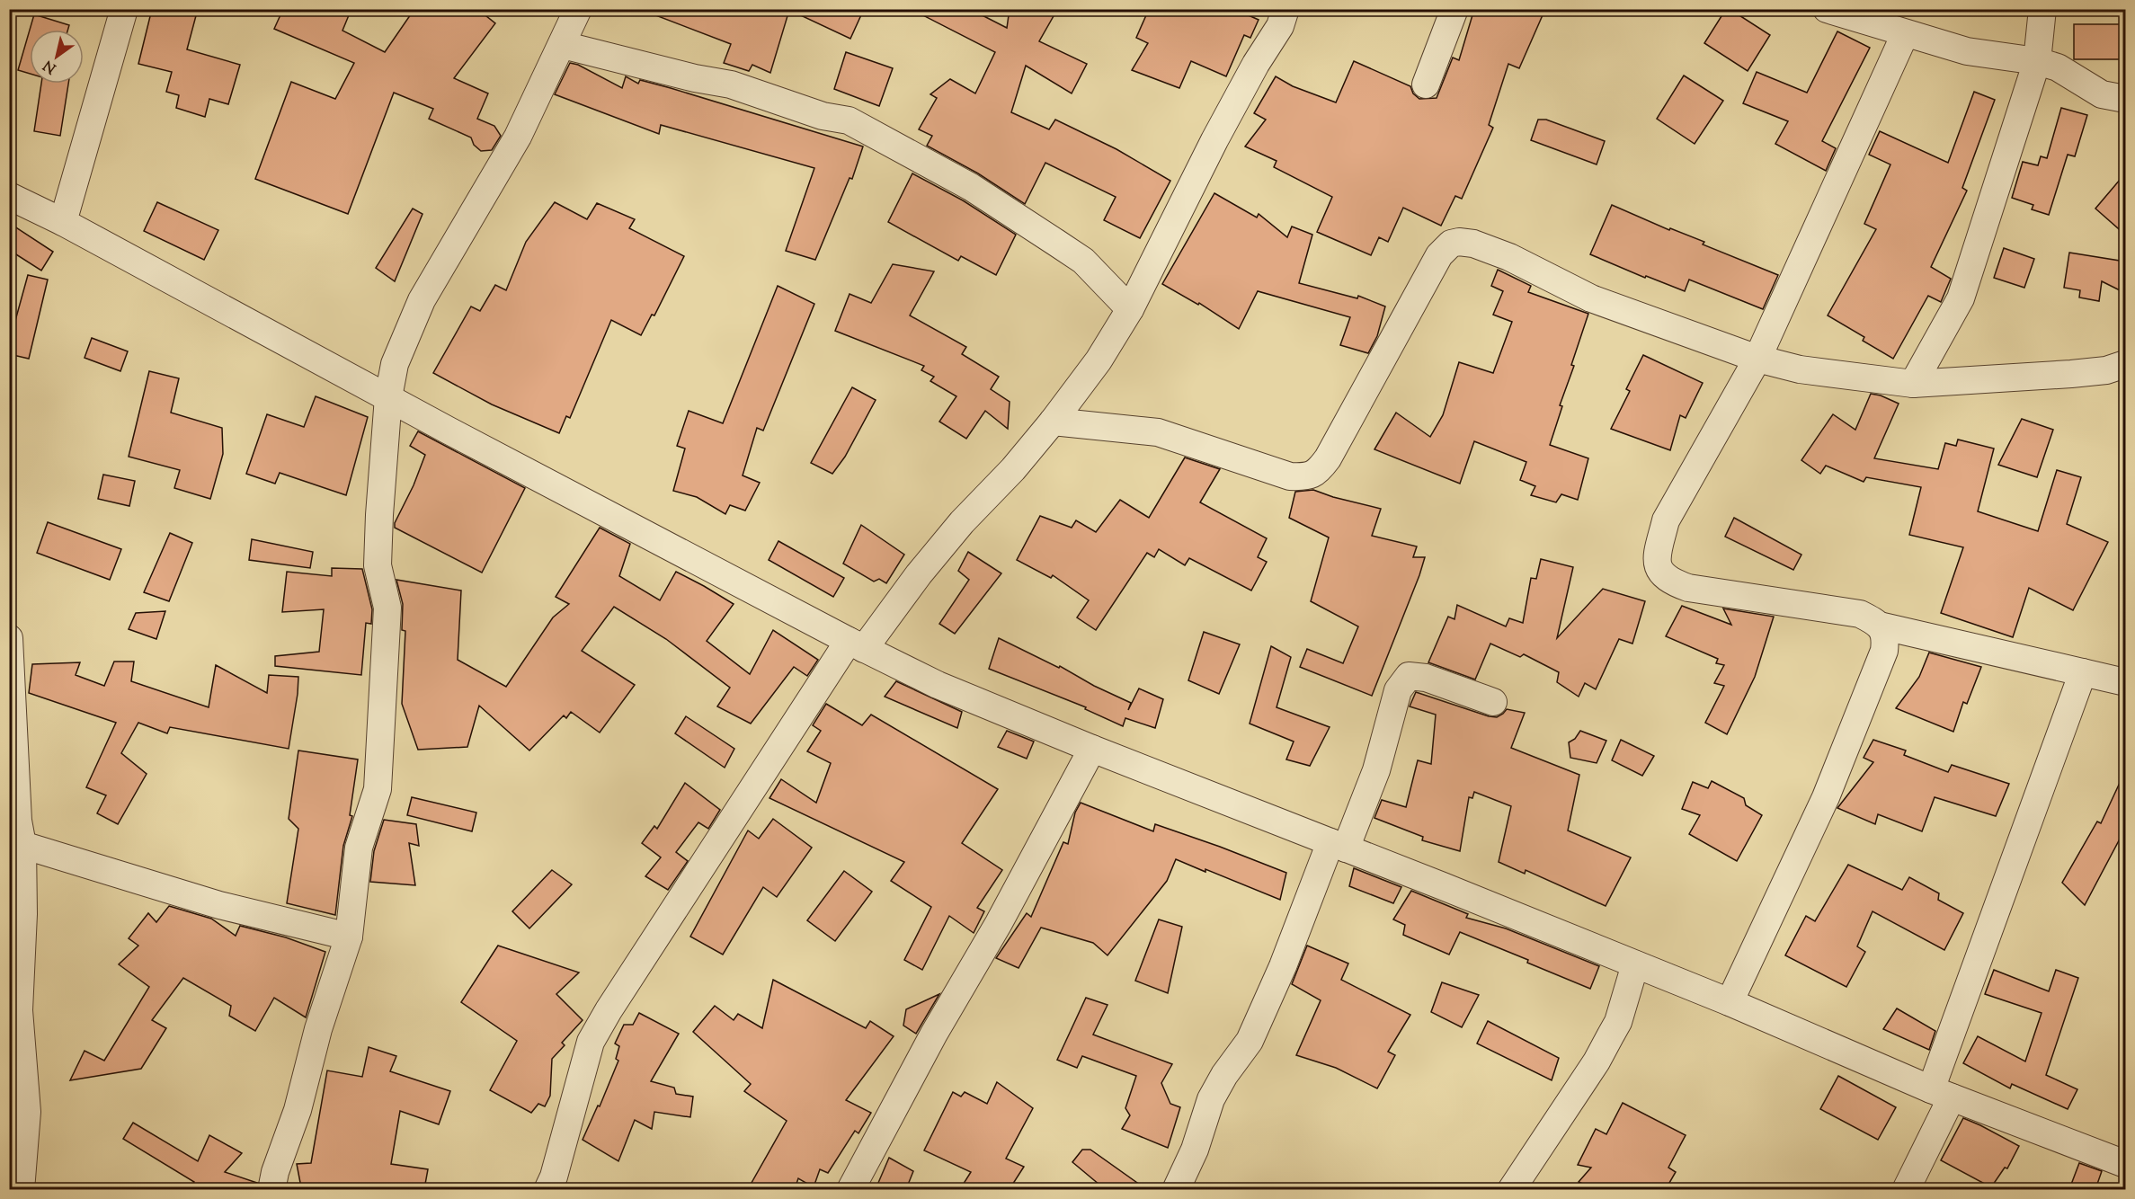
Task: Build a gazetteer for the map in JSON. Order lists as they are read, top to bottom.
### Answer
{
  "north": "bottom left"
}
